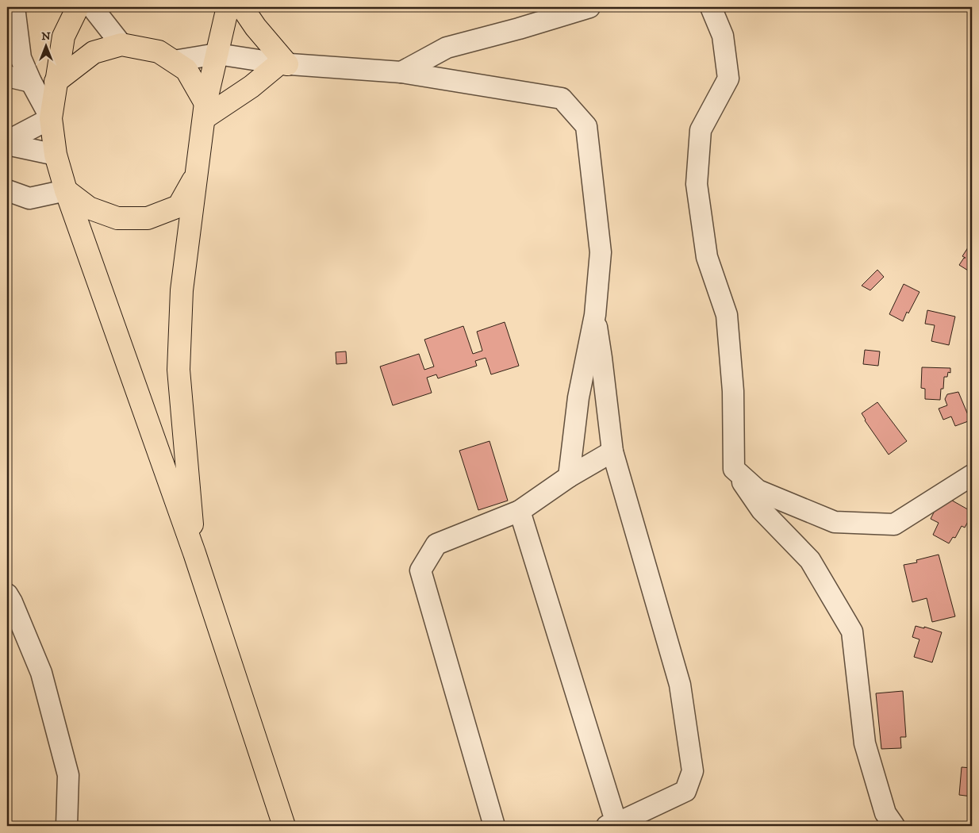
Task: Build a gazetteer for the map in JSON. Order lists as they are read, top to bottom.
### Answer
{
  "north": "top"
}
